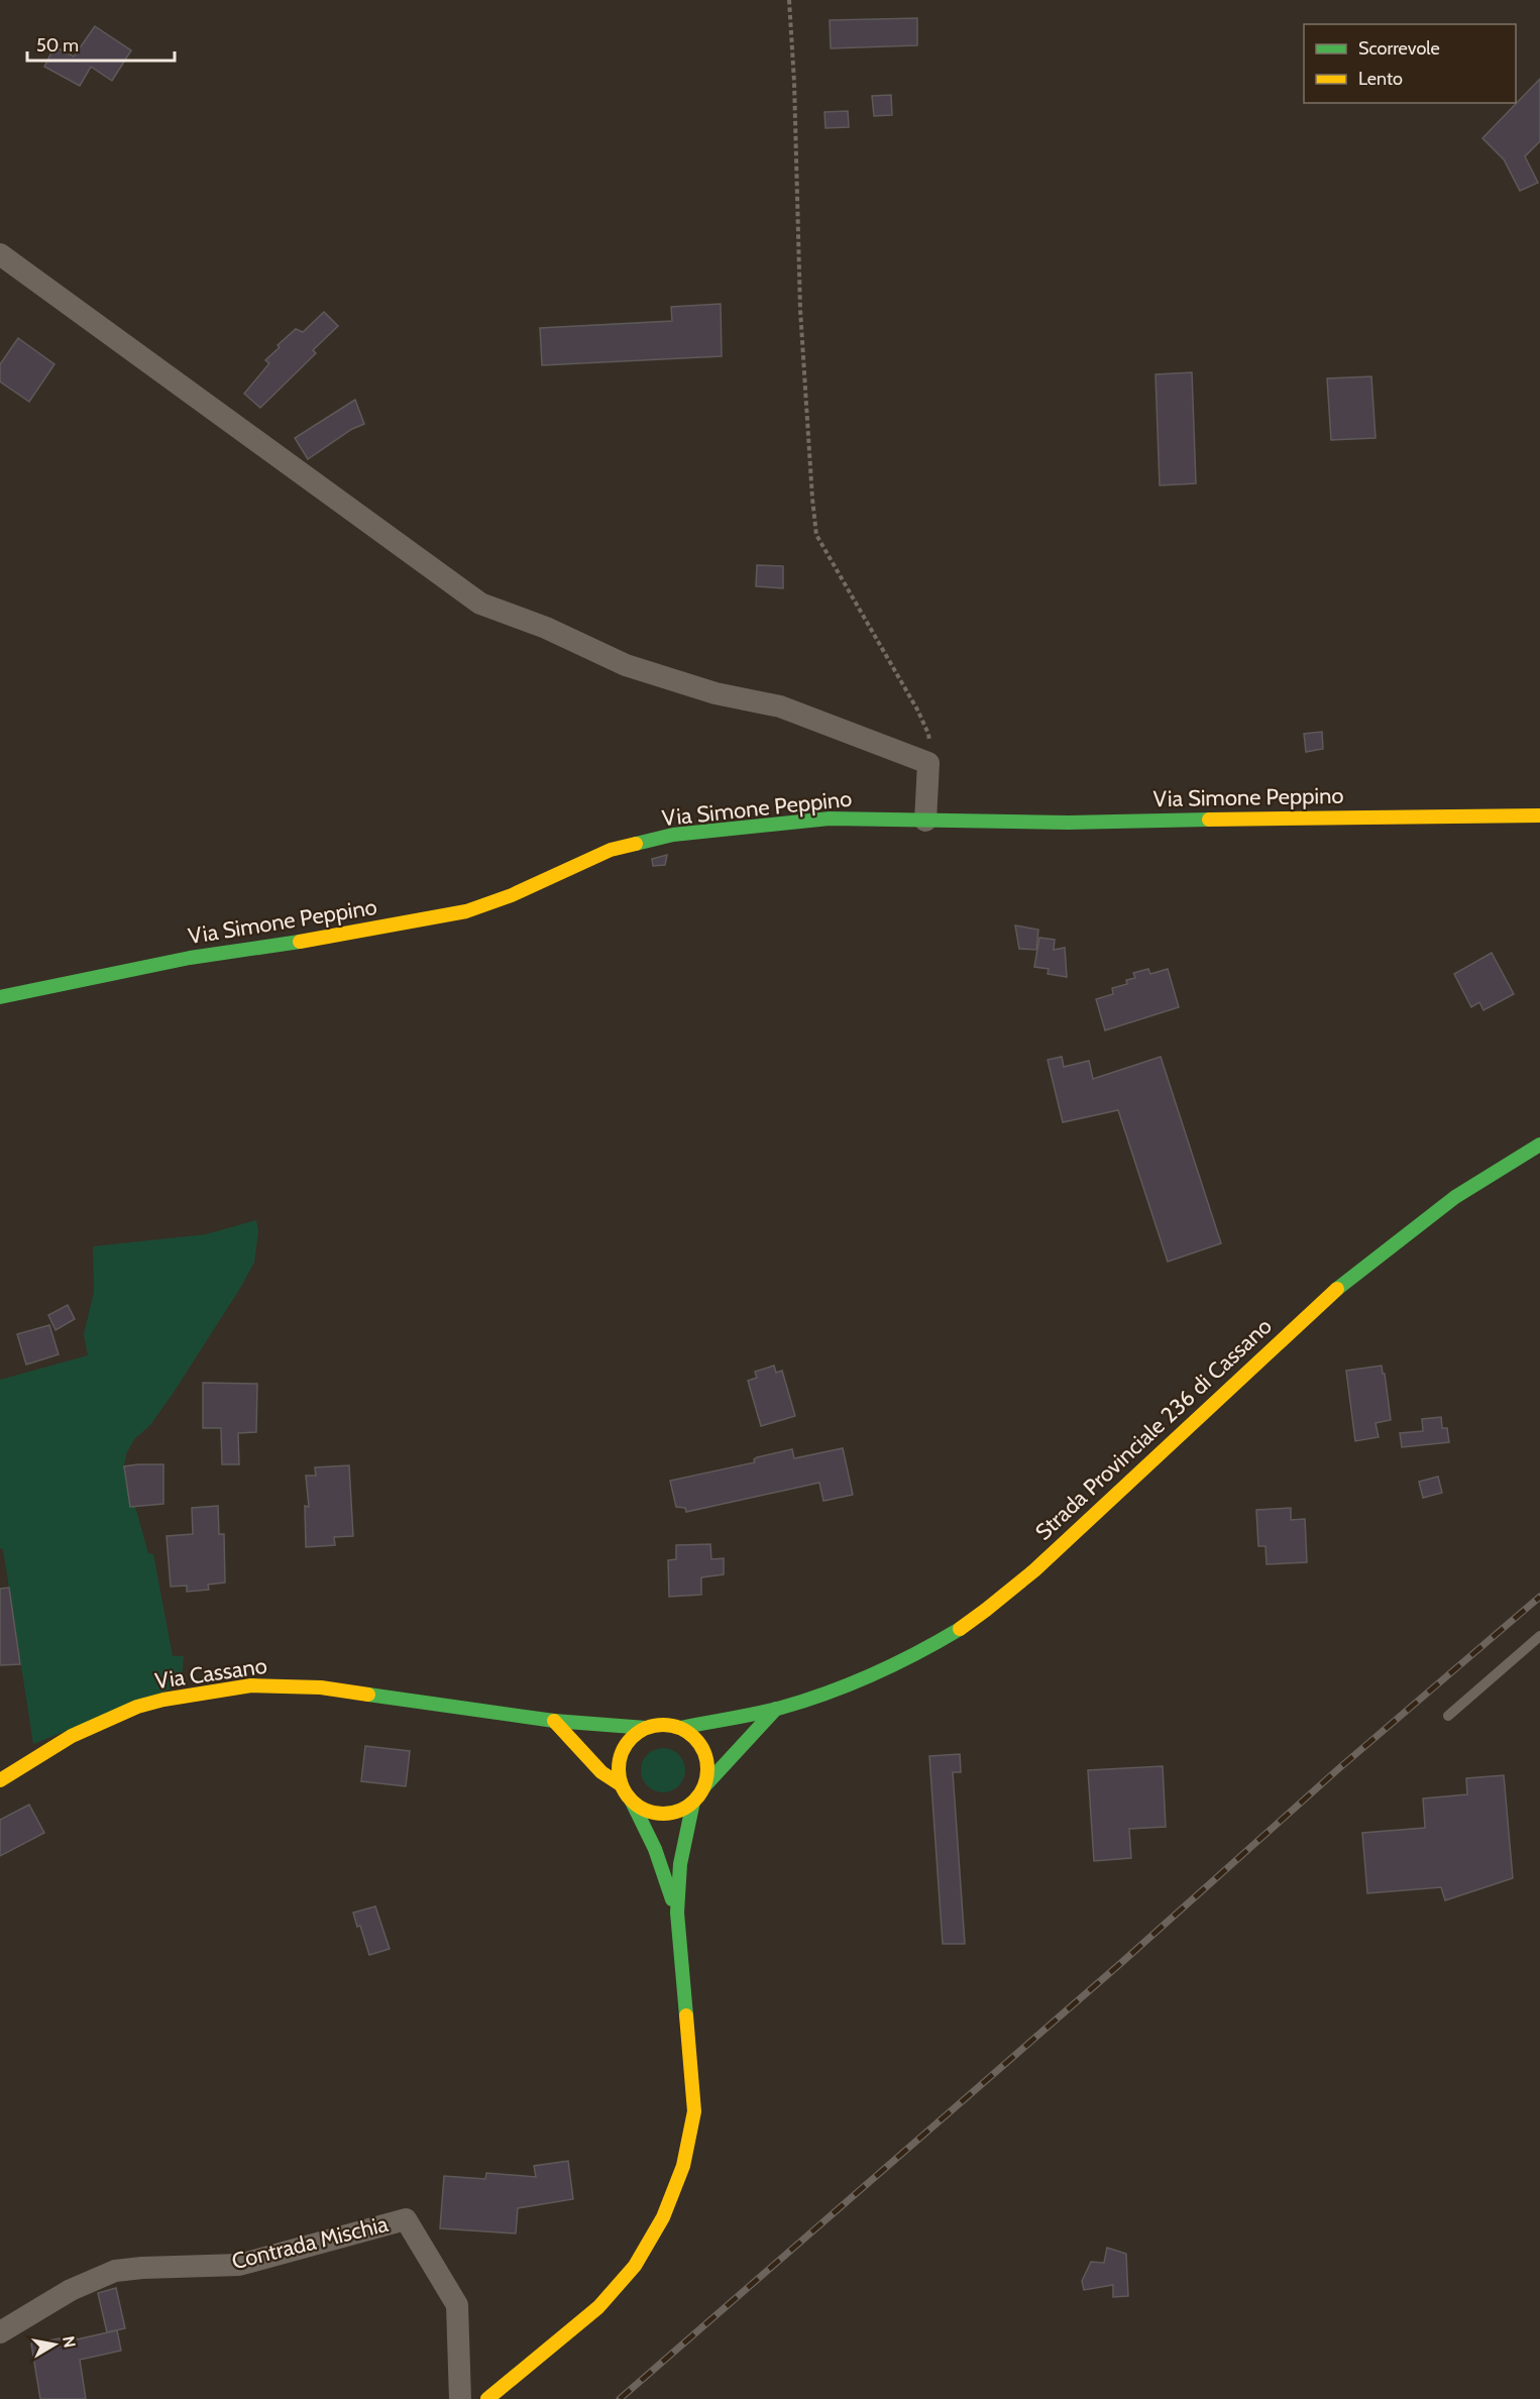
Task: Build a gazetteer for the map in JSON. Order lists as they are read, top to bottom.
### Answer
{
  "streets": {
    "main road": ["Via Simone Peppino", "Strada Provinciale 236 di Cassano", "Via Cassano"],
    "street": ["Contrada Mischia"]
  },
  "crossings": [
    ["Strada Provinciale 236 di Cassano", "Via Cassano"]
  ],
  "legend": ["Scorrevole", "Lento"],
  "scale_bar": "50 m",
  "north": "right"
}
